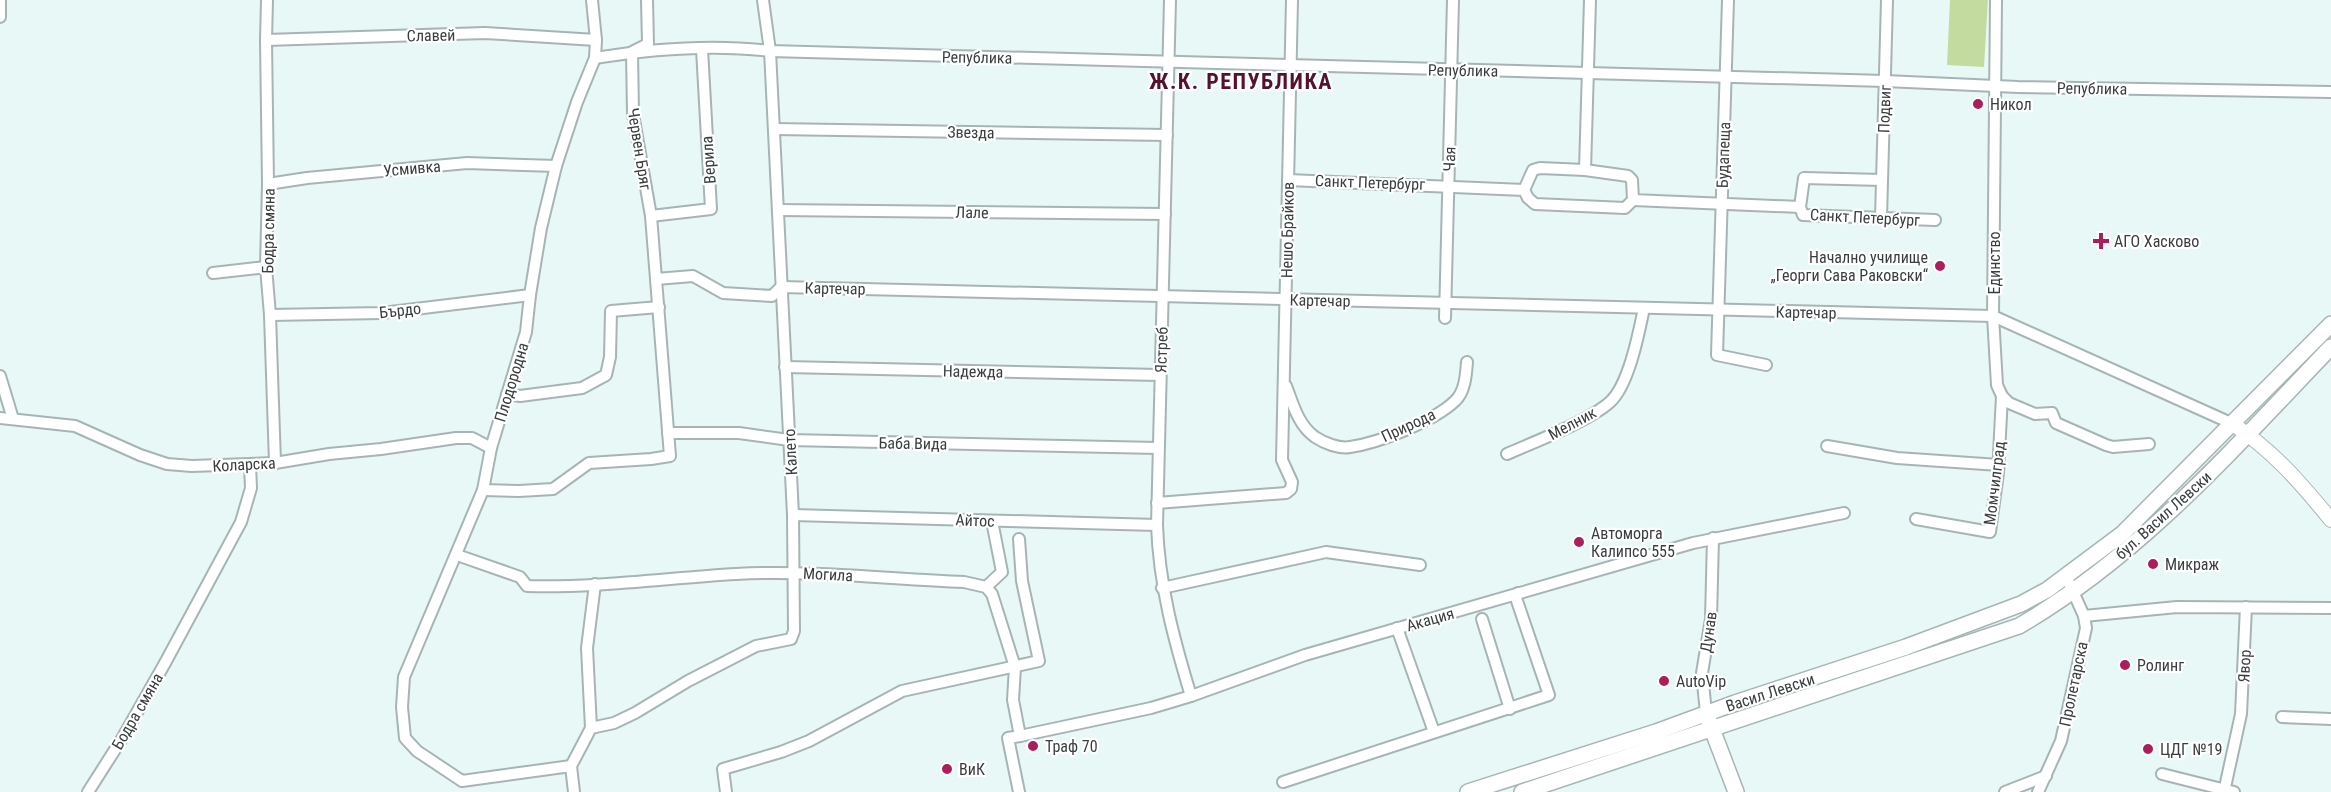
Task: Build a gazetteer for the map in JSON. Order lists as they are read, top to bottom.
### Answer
{
  "streets": {
    "main road": ["бул. Васил Левски", "Дунав", "Васил Левски"],
    "street": [
      "Славей",
      "Република",
      "Подвиг",
      "Звезда",
      "Червен Бряг",
      "Будапеща",
      "Чая",
      "Верила",
      "Усмивка",
      "Санкт Петербург",
      "Лале",
      "Нешо Брайков",
      "Бодра смяна",
      "Единство",
      "Картечар",
      "Бърдо",
      "Ястреб",
      "Надежда",
      "Плодородна",
      "Мелник",
      "Природа",
      "Баба Вида",
      "Калето",
      "Коларска",
      "Момчилград",
      "Айтос",
      "Могила",
      "Акация",
      "Явор",
      "Пролетарска"
    ]
  },
  "crossings": [
    ["Славей", "Бодра смяна"],
    ["Славей", "Плодородна"],
    ["Република", "Подвиг"],
    ["Република", "Червен Бряг"],
    ["Република", "Будапеща"],
    ["Република", "Чая"],
    ["Република", "Верила"],
    ["Република", "Нешо Брайков"],
    ["Република", "Единство"],
    ["Република", "Ястреб"],
    ["Република", "Плодородна"],
    ["Република", "Калето"],
    ["Подвиг", "Санкт Петербург"],
    ["Звезда", "Ястреб"],
    ["Звезда", "Калето"],
    ["Червен Бряг", "Верила"],
    ["Червен Бряг", "Картечар"],
    ["Червен Бряг", "Плодородна"],
    ["Червен Бряг", "Баба Вида"],
    ["Будапеща", "Санкт Петербург"],
    ["Будапеща", "Картечар"],
    ["Чая", "Санкт Петербург"],
    ["Чая", "Картечар"],
    ["Усмивка", "Бодра смяна"],
    ["Усмивка", "Плодородна"],
    ["Санкт Петербург", "Нешо Брайков"],
    ["Лале", "Ястреб"],
    ["Лале", "Калето"],
    ["Нешо Брайков", "Картечар"],
    ["Нешо Брайков", "Ястреб"],
    ["Нешо Брайков", "Природа"],
    ["Бодра смяна", "Бърдо"],
    ["Бодра смяна", "Коларска"],
    ["Единство", "Картечар"],
    ["Единство", "Момчилград"],
    ["Единство", "бул. Васил Левски"],
    ["Картечар", "Ястреб"],
    ["Картечар", "Мелник"],
    ["Картечар", "Калето"],
    ["Картечар", "Момчилград"],
    ["Бърдо", "Плодородна"],
    ["Ястреб", "Надежда"],
    ["Ястреб", "Баба Вида"],
    ["Ястреб", "Айтос"],
    ["Ястреб", "Акация"],
    ["Надежда", "Калето"],
    ["Плодородна", "Коларска"],
    ["Плодородна", "Могила"],
    ["Баба Вида", "Калето"],
    ["Калето", "Айтос"],
    ["Калето", "Могила"],
    ["бул. Васил Левски", "Пролетарска"],
    ["бул. Васил Левски", "Васил Левски"],
    ["Акация", "Дунав"],
    ["Дунав", "Васил Левски"],
    ["Пролетарска", "Васил Левски"]
  ],
  "districts": ["Ж.К. РЕПУБЛИКА"],
  "places": {
    "other": [
      "Никол",
      "Начално училище „Георги Сава Раковски“",
      "Автоморга Калипсо 555",
      "Микраж",
      "Ролинг",
      "AutoVip",
      "Траф 70",
      "ЦДГ №19",
      "ВиК"
    ],
    "health": ["АГО Хасково"]
  }
}
